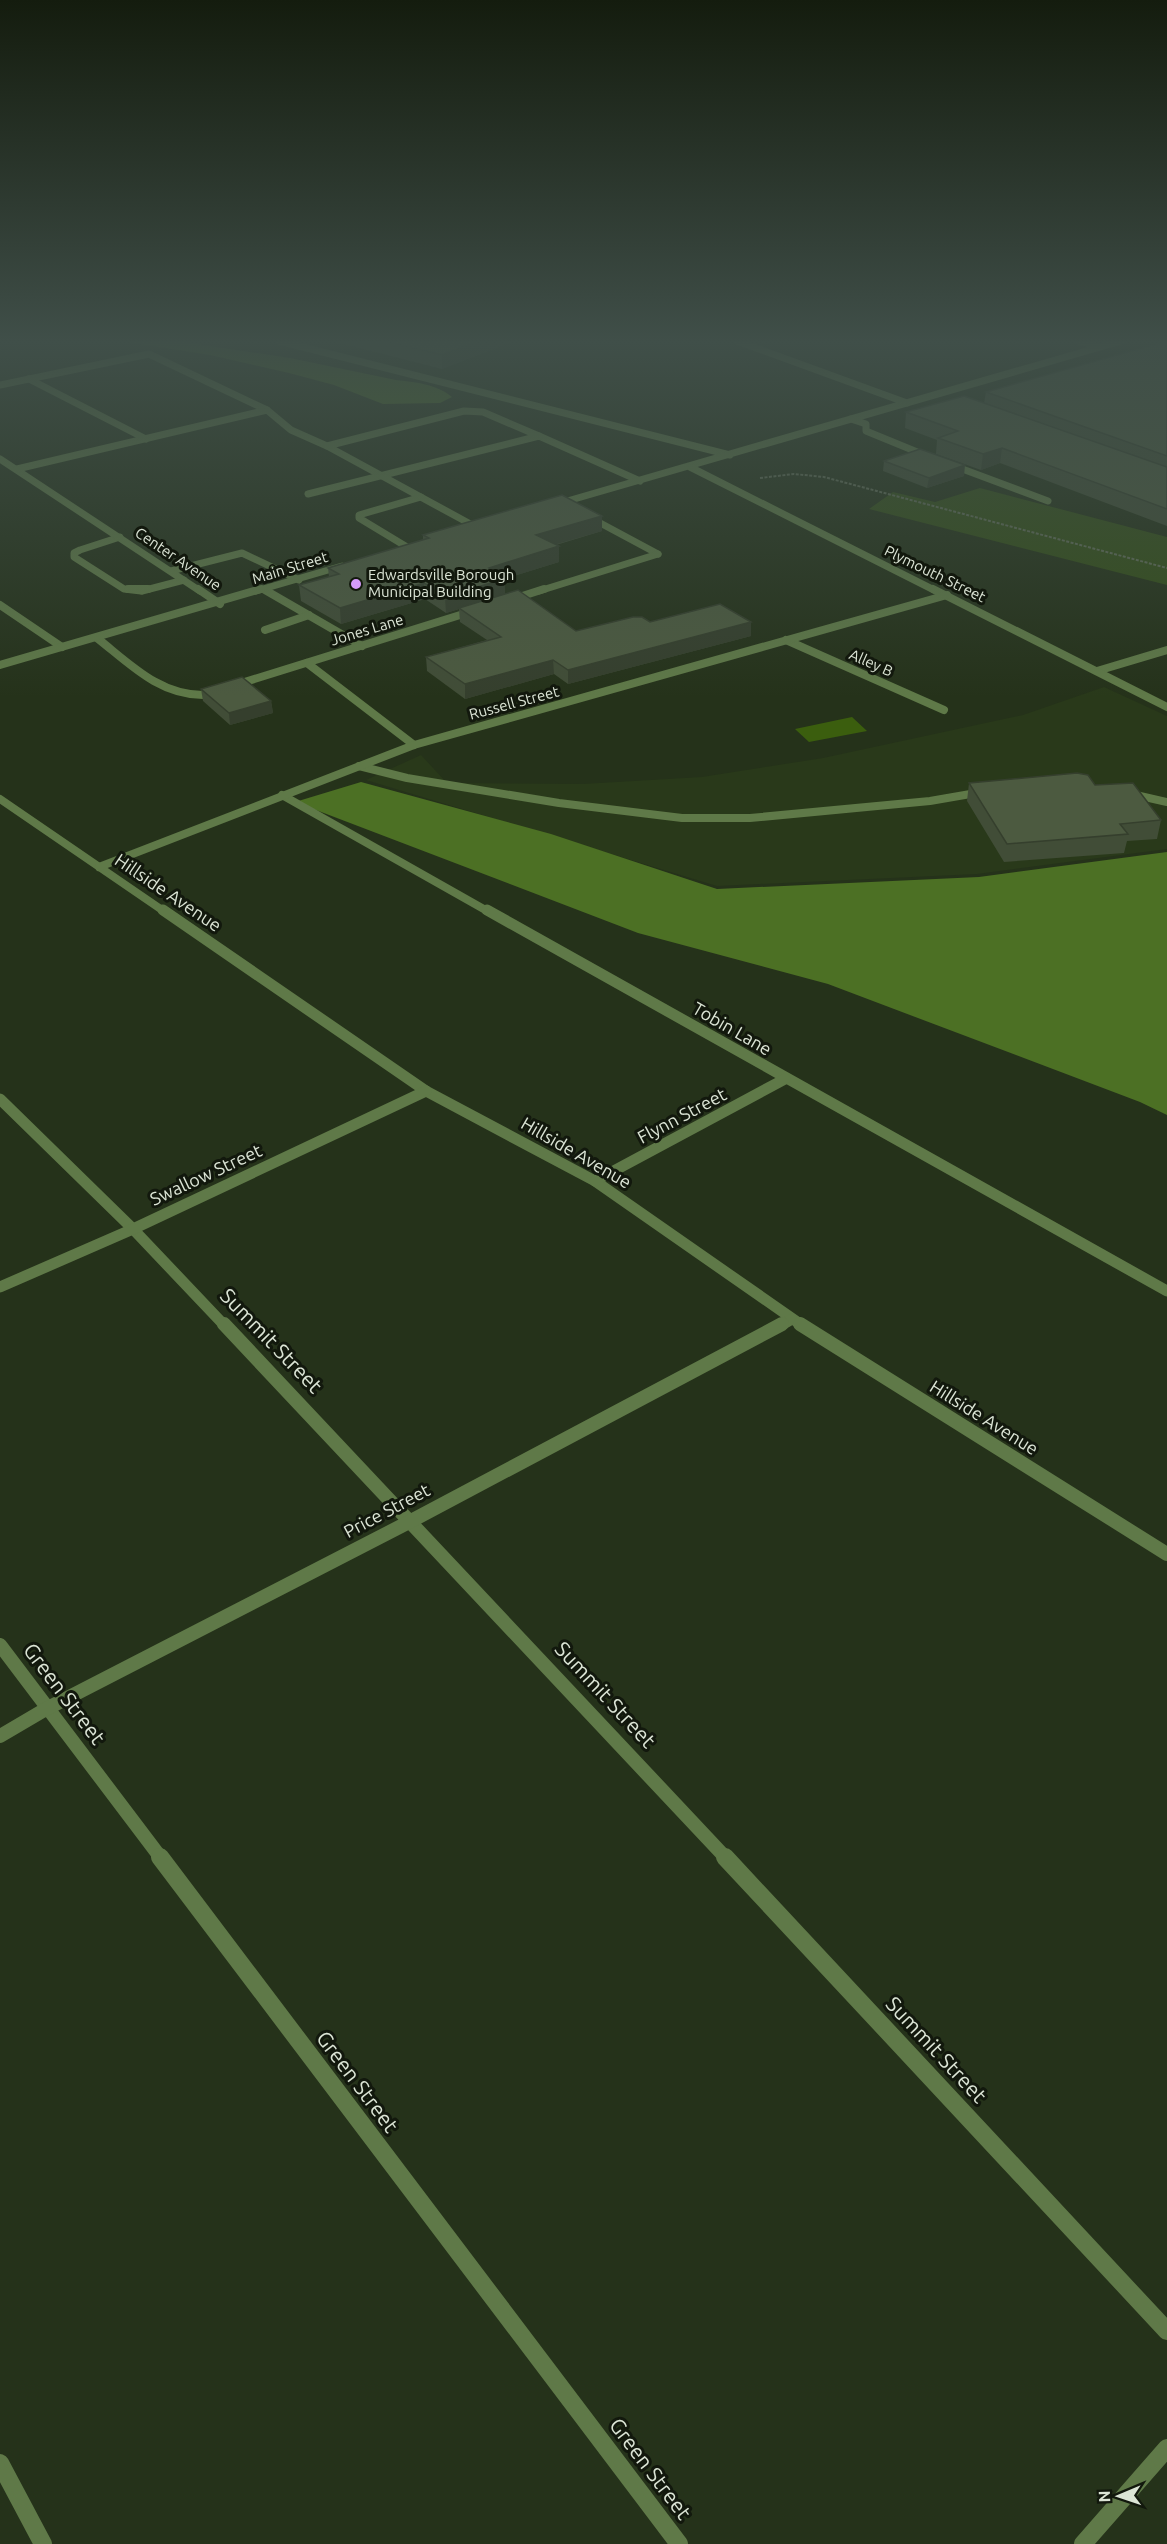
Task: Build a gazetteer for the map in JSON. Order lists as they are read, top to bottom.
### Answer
{
  "streets": {
    "street": [
      "Center Avenue",
      "Main Street",
      "Plymouth Street",
      "Jones Lane",
      "Alley B",
      "Russell Street",
      "Hillside Avenue",
      "Tobin Lane",
      "Flynn Street",
      "Swallow Street",
      "Summit Street",
      "Price Street",
      "Green Street"
    ]
  },
  "crossings": [
    ["Center Avenue", "Main Street"],
    ["Main Street", "Jones Lane"],
    ["Plymouth Street", "Russell Street"],
    ["Alley B", "Russell Street"],
    ["Russell Street", "Hillside Avenue"],
    ["Russell Street", "Tobin Lane"],
    ["Hillside Avenue", "Flynn Street"],
    ["Hillside Avenue", "Swallow Street"],
    ["Hillside Avenue", "Price Street"],
    ["Tobin Lane", "Flynn Street"],
    ["Swallow Street", "Summit Street"],
    ["Summit Street", "Price Street"],
    ["Price Street", "Green Street"]
  ],
  "places": ["Edwardsville Borough Municipal Building"],
  "north": "left"
}
